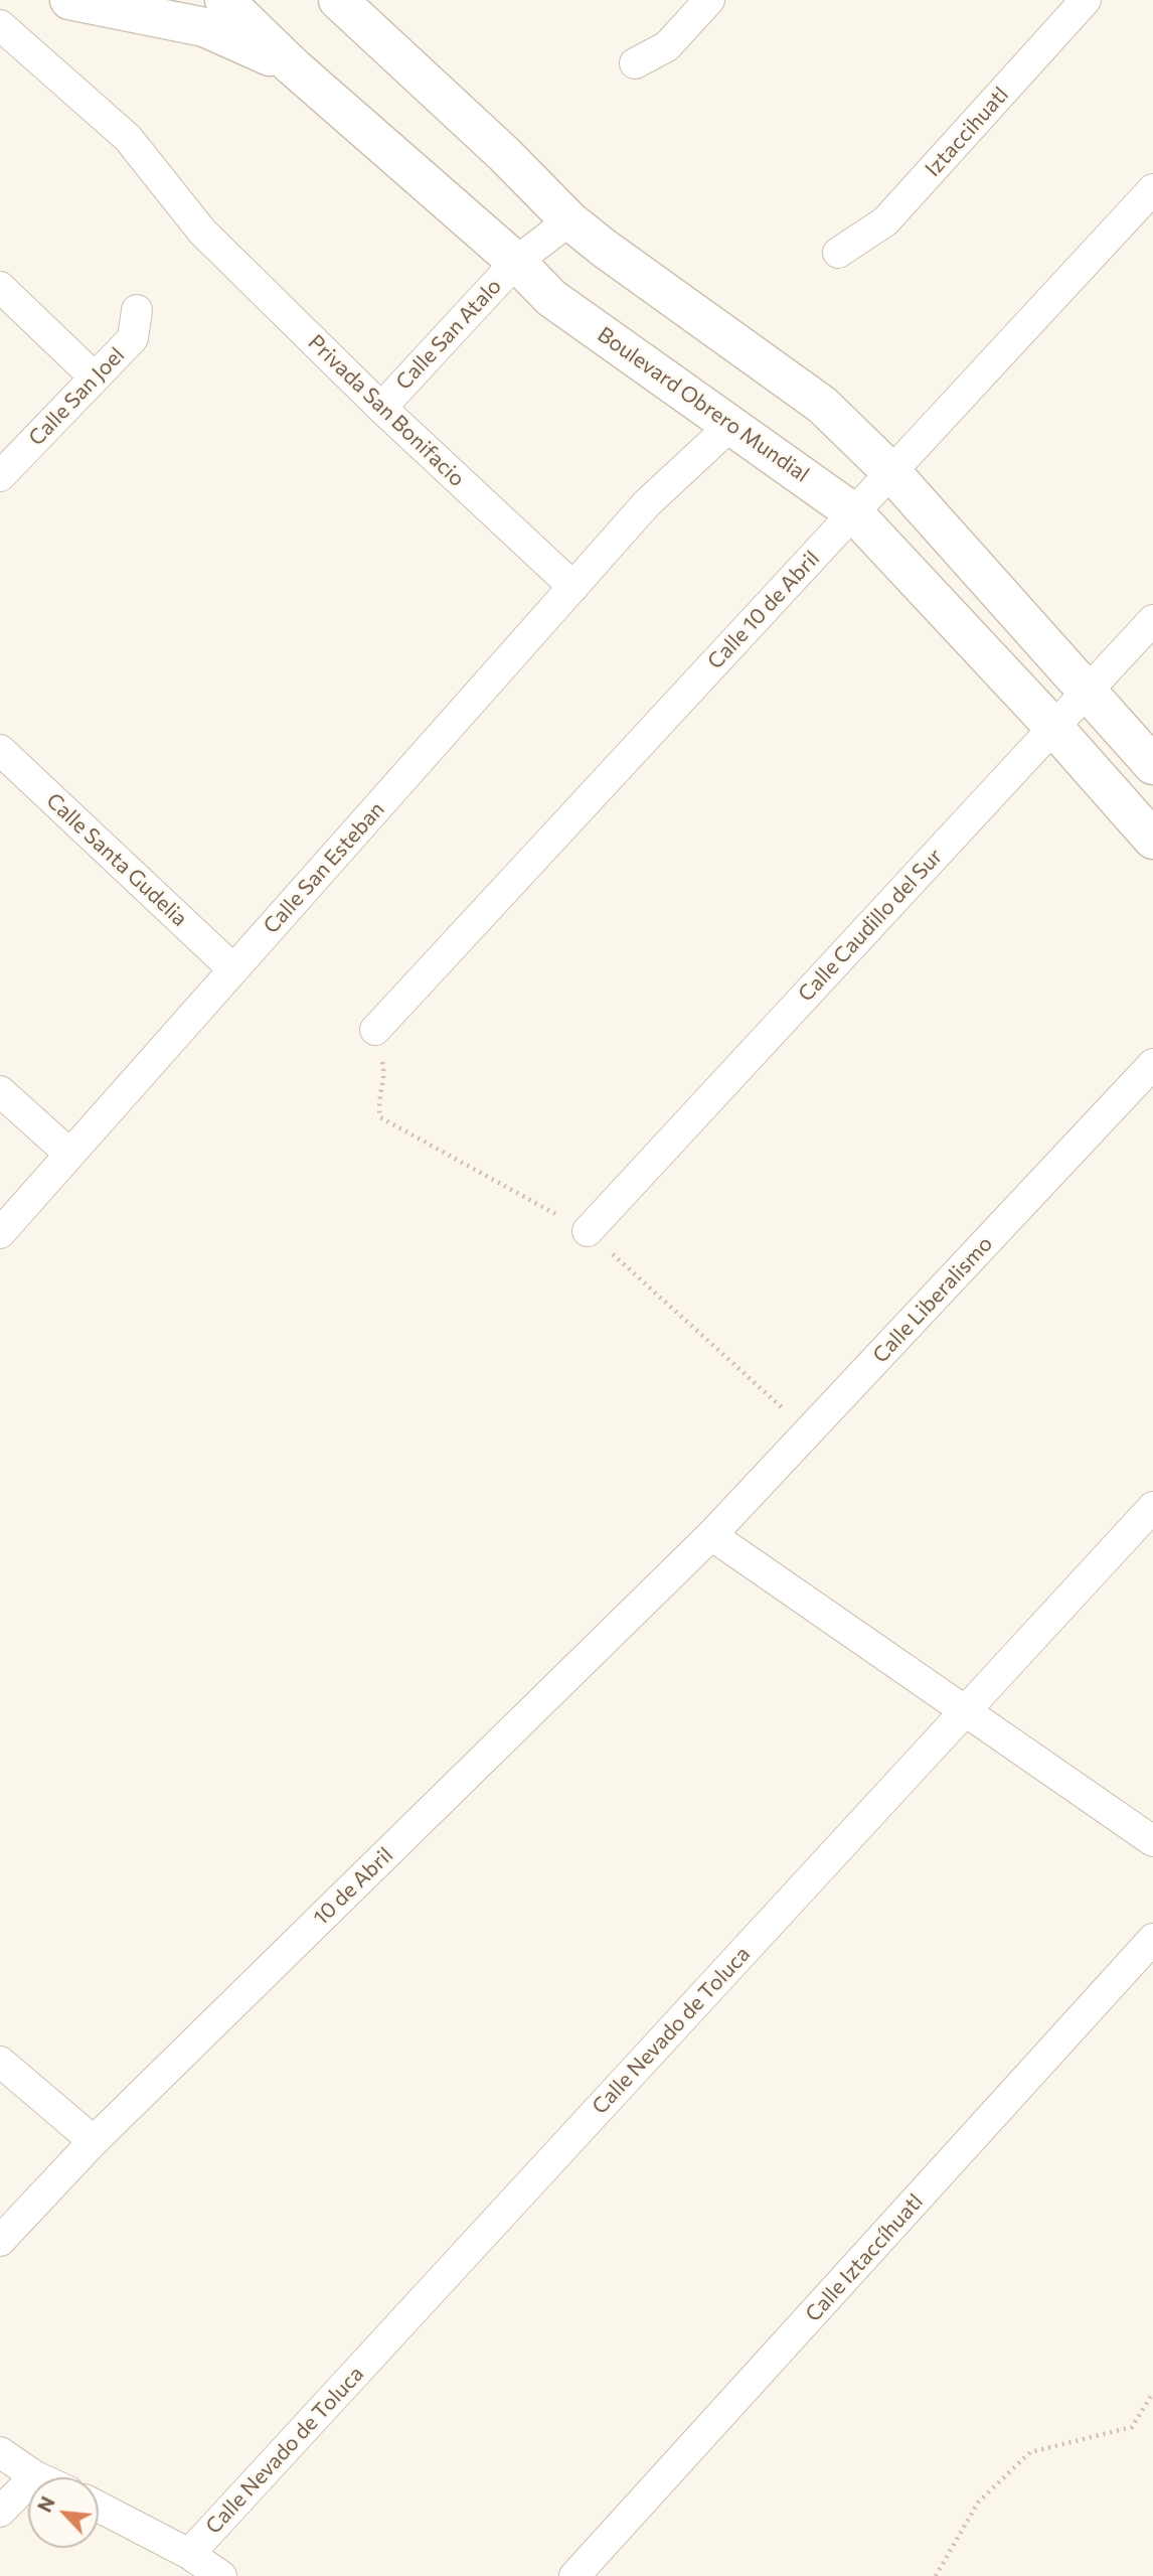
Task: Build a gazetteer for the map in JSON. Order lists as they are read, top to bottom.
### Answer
{
  "streets": {
    "street": [
      "Iztaccihuatl",
      "Calle San Atalo",
      "Calle San Joel",
      "Boulevard Obrero Mundial",
      "Privada San Bonifacio",
      "Calle 10 de Abril",
      "Calle Santa Gudelia",
      "Calle San Esteban",
      "Calle Caudillo del Sur",
      "Calle Liberalismo",
      "10 de Abril",
      "Calle Nevado de Toluca",
      "Calle Iztaccíhuatl"
    ]
  },
  "crossings": [
    ["Calle San Atalo", "Boulevard Obrero Mundial"],
    ["Calle San Atalo", "Privada San Bonifacio"],
    ["Boulevard Obrero Mundial", "Calle 10 de Abril"],
    ["Boulevard Obrero Mundial", "Calle San Esteban"],
    ["Boulevard Obrero Mundial", "Calle Caudillo del Sur"],
    ["Privada San Bonifacio", "Calle San Esteban"],
    ["Calle Santa Gudelia", "Calle San Esteban"],
    ["Calle Liberalismo", "10 de Abril"]
  ],
  "north": "top left"
}
